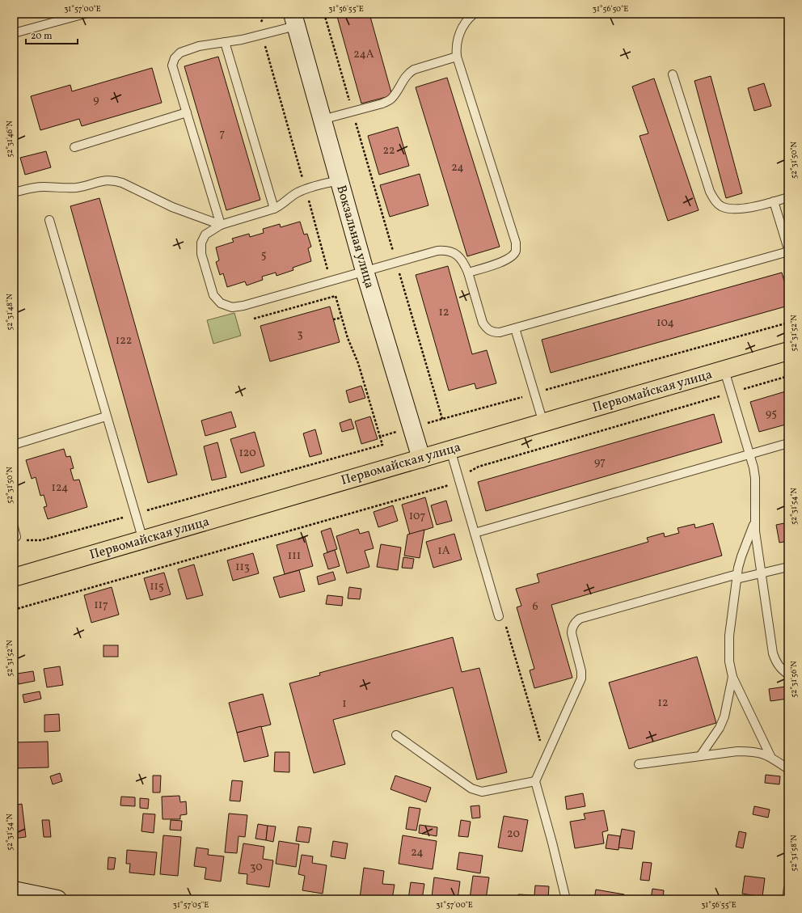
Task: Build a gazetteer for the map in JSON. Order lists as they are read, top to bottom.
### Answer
{
  "streets": {
    "main road": ["Вокзальная улица", "Первомайская улица"]
  },
  "crossings": [
    ["Вокзальная улица", "Первомайская улица"]
  ],
  "house_numbers": [
    "24А",
    "9",
    "7",
    "22",
    "24",
    "5",
    "12",
    "104",
    "3",
    "122",
    "95",
    "120",
    "97",
    "124",
    "107",
    "1А",
    "111",
    "113",
    "115",
    "117",
    "6",
    "12",
    "1",
    "20",
    "24",
    "30"
  ],
  "scale_bar": "20 m",
  "coordinates": [
    "31°57'00\"E",
    "31°56'55\"E",
    "31°56'50\"E",
    "52°31'46\"N",
    "52°31'50\"N",
    "52°31'48\"N",
    "52°31'52\"N",
    "52°31'54\"N",
    "52°31'56\"N",
    "52°31'58\"N",
    "31°57'05\"E"
  ]
}
